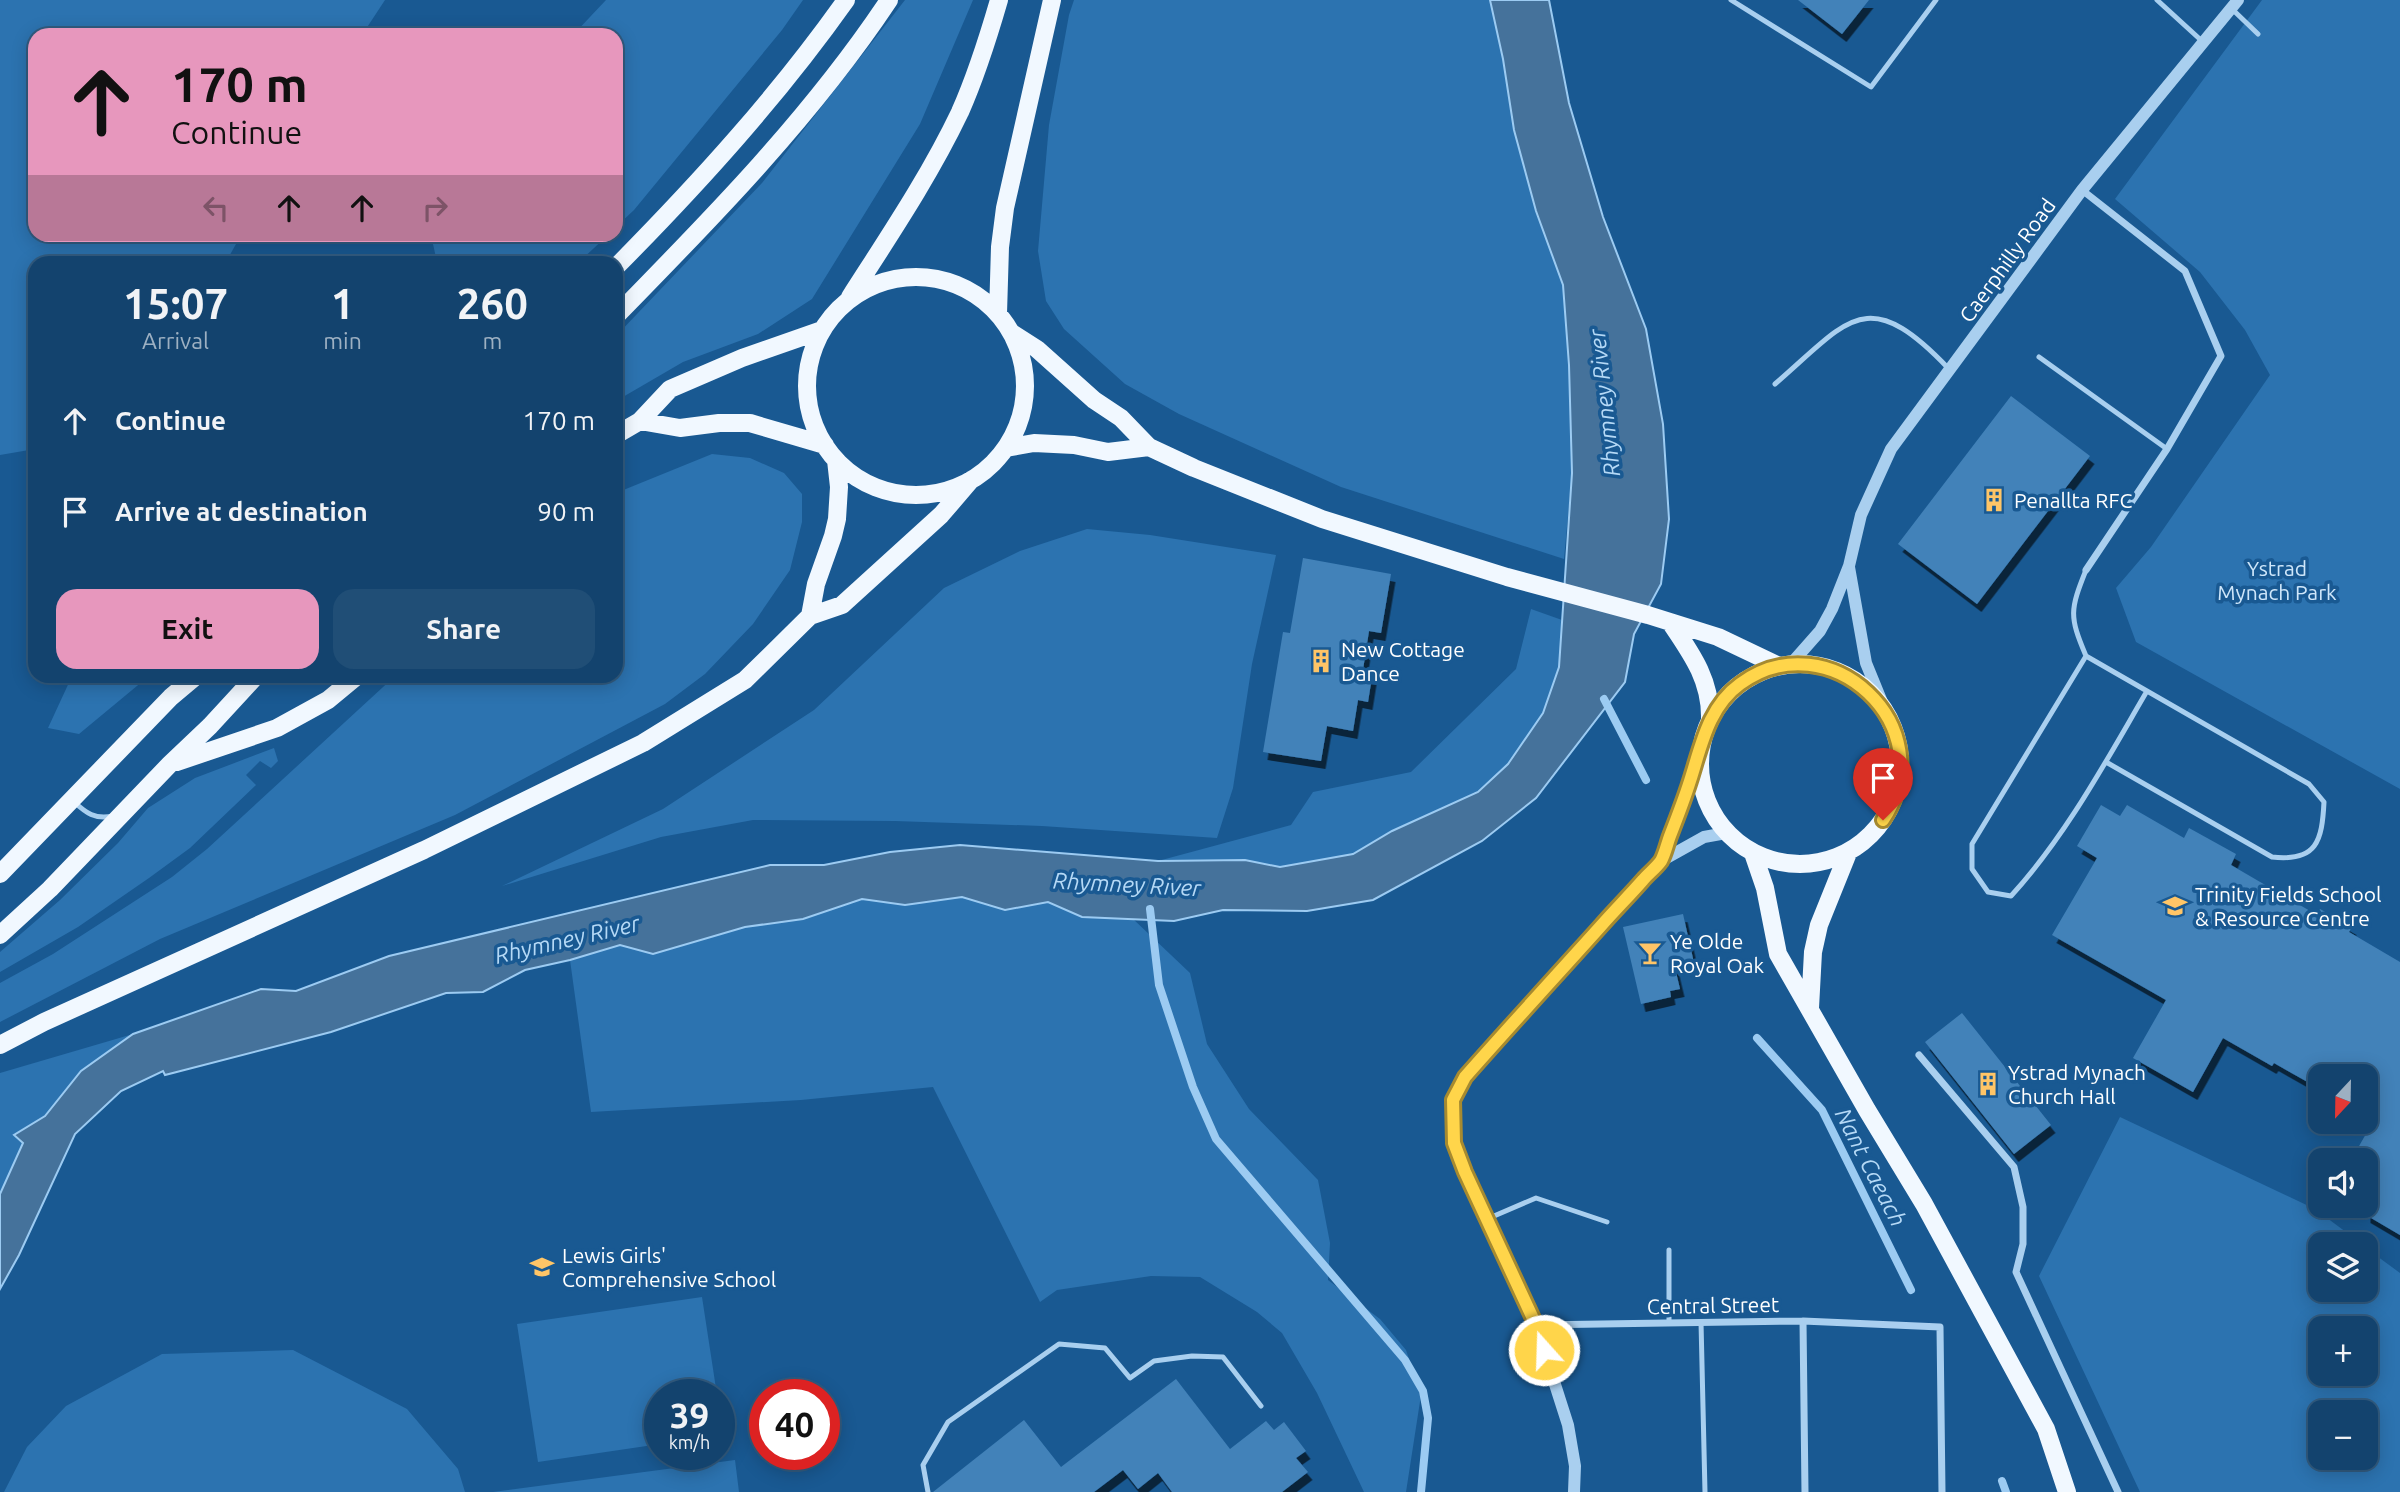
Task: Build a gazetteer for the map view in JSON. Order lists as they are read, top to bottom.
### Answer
{
  "streets": {
    "street": ["Caerphilly Road", "Central Street"]
  },
  "water": ["Rhymney River", "Nant Caeach"],
  "parks": ["Ystrad Mynach Park"],
  "places": {
    "building": ["Penallta RFC", "New Cottage Dance", "Ystrad Mynach Church Hall"],
    "school or university": ["Trinity Fields School & Resource Centre", "Lewis Girls' Comprehensive School"],
    "bar": ["Ye Olde Royal Oak"]
  },
  "north": "bottom",
  "page": {
    "turn": ["170 m", "Continue"],
    "eta": [
      "15:07",
      "Arrival",
      "1",
      "min",
      "260",
      "m"
    ],
    "list": [
      {
        "name": "Continue",
        "value": "170 m"
      },
      {
        "name": "Arrive at destination",
        "value": "90 m"
      }
    ],
    "buttons": ["Exit", "Share"],
    "map_buttons": ["+", "−"],
    "speed": "39 km/h",
    "limit": "40"
  }
}
